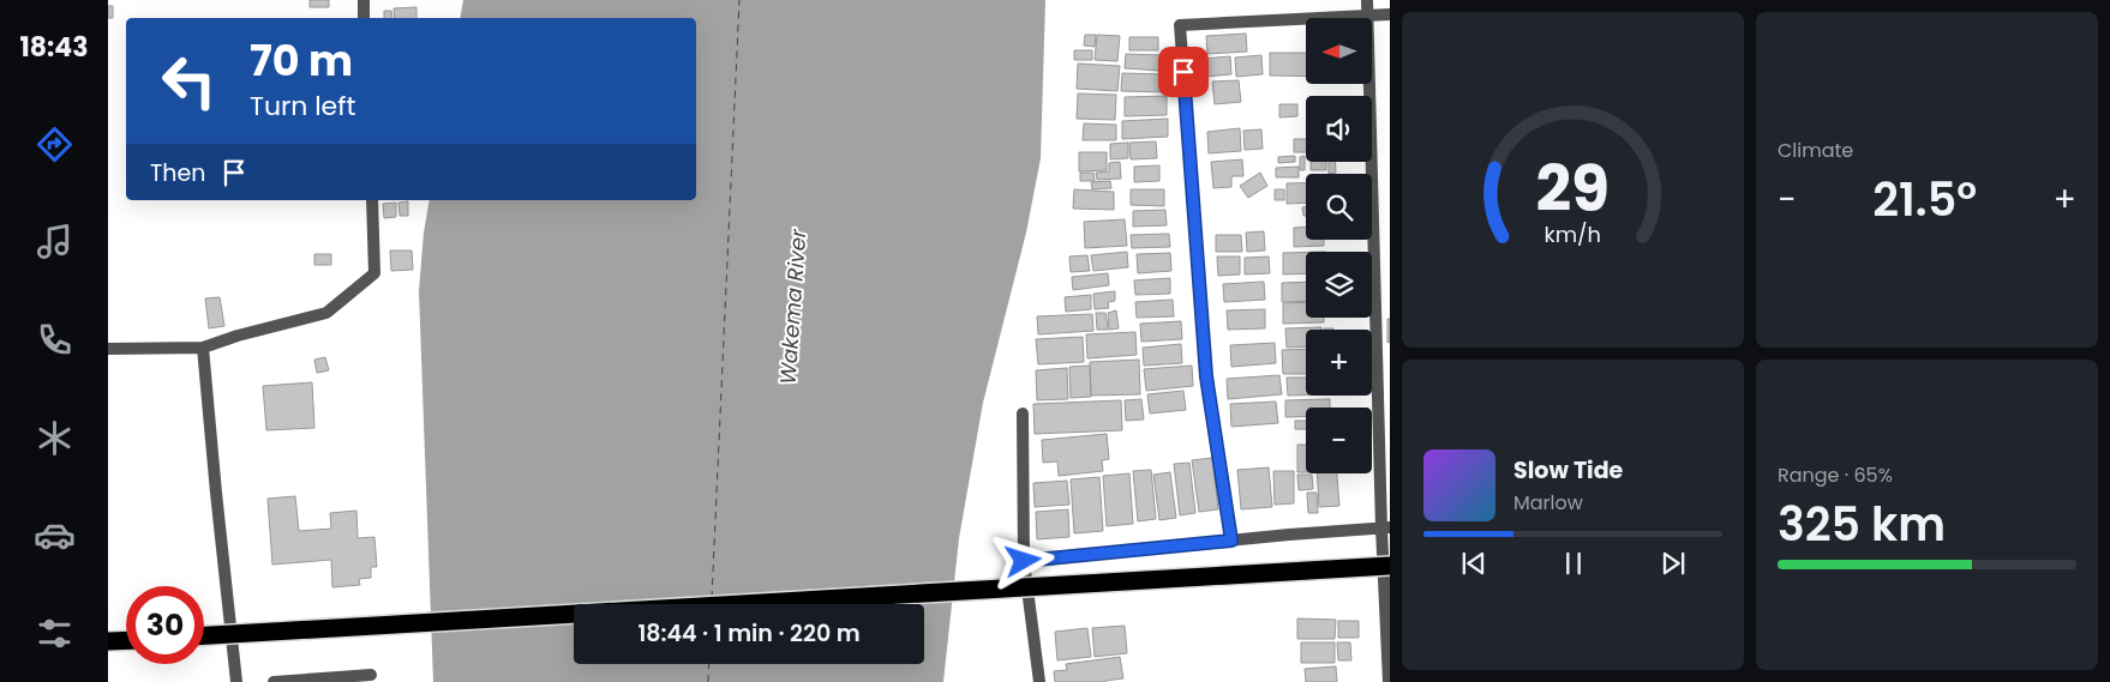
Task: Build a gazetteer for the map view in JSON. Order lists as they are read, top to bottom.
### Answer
{
  "water": ["Wakema River"],
  "north": "left",
  "page": {
    "tabs": "18:43",
    "tile": [
      "Climate",
      ["Range · 65%", "325 km"]
    ],
    "map_buttons": ["+", "−"],
    "turn": ["70 m", "Turn left"],
    "then": "Then",
    "heat": ["−", "21.5°", "+"],
    "song": ["Slow Tide", "Marlow"],
    "limit": "30",
    "trip": "18:44 · 1 min · 220 m",
    "gauge": ["29", "km/h"]
  }
}
